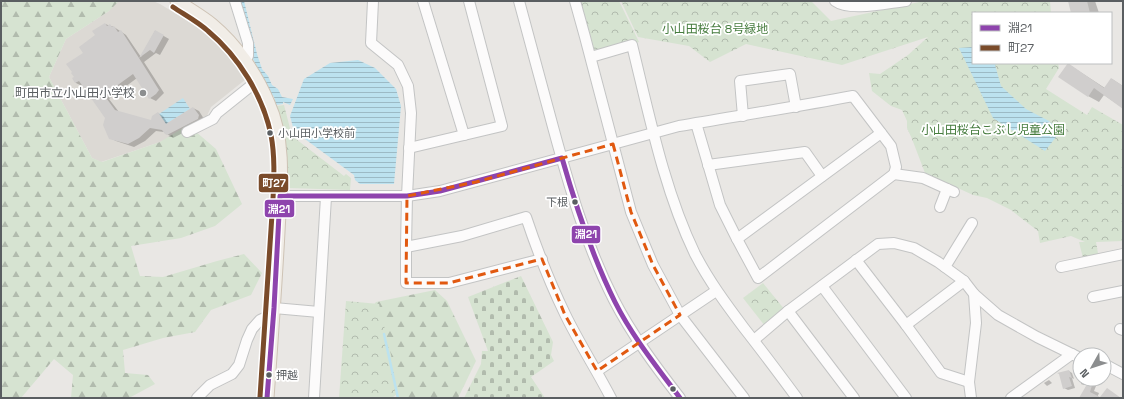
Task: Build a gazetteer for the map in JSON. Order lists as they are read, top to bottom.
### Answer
{
  "parks": ["小山田桜台 8号緑地", "小山田桜台こぶし児童公園"],
  "places": [
    "町田市立小山田小学校",
    "小山田小学校前",
    "下根",
    "押越"
  ],
  "lines": ["transit line 町27", "transit line 淵21"],
  "legend": ["淵21", "町27"],
  "north": "bottom left"
}
